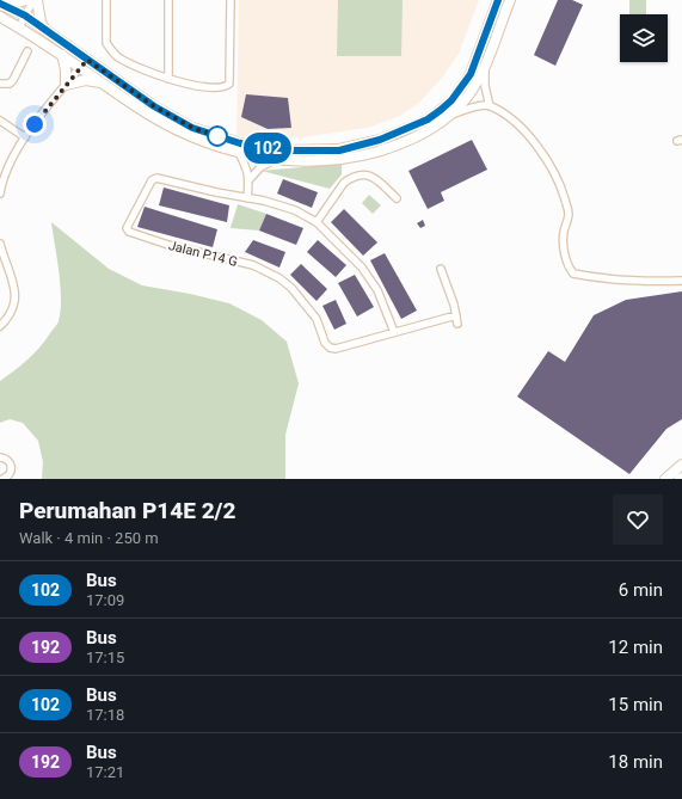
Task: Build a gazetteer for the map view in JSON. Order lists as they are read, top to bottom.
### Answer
{
  "streets": {
    "street": ["Jalan P14 G"]
  },
  "lines": ["bus line 102"],
  "page": {
    "on_map": "102",
    "heading": ["Perumahan P14E 2/2", "Walk · 4 min · 250 m"],
    "list": [
      {
        "mark": "102",
        "name": "Bus",
        "note": "17:09",
        "value": "6 min"
      },
      {
        "mark": "192",
        "name": "Bus",
        "note": "17:15",
        "value": "12 min"
      },
      {
        "mark": "102",
        "name": "Bus",
        "note": "17:18",
        "value": "15 min"
      },
      {
        "mark": "192",
        "name": "Bus",
        "note": "17:21",
        "value": "18 min"
      }
    ]
  }
}
